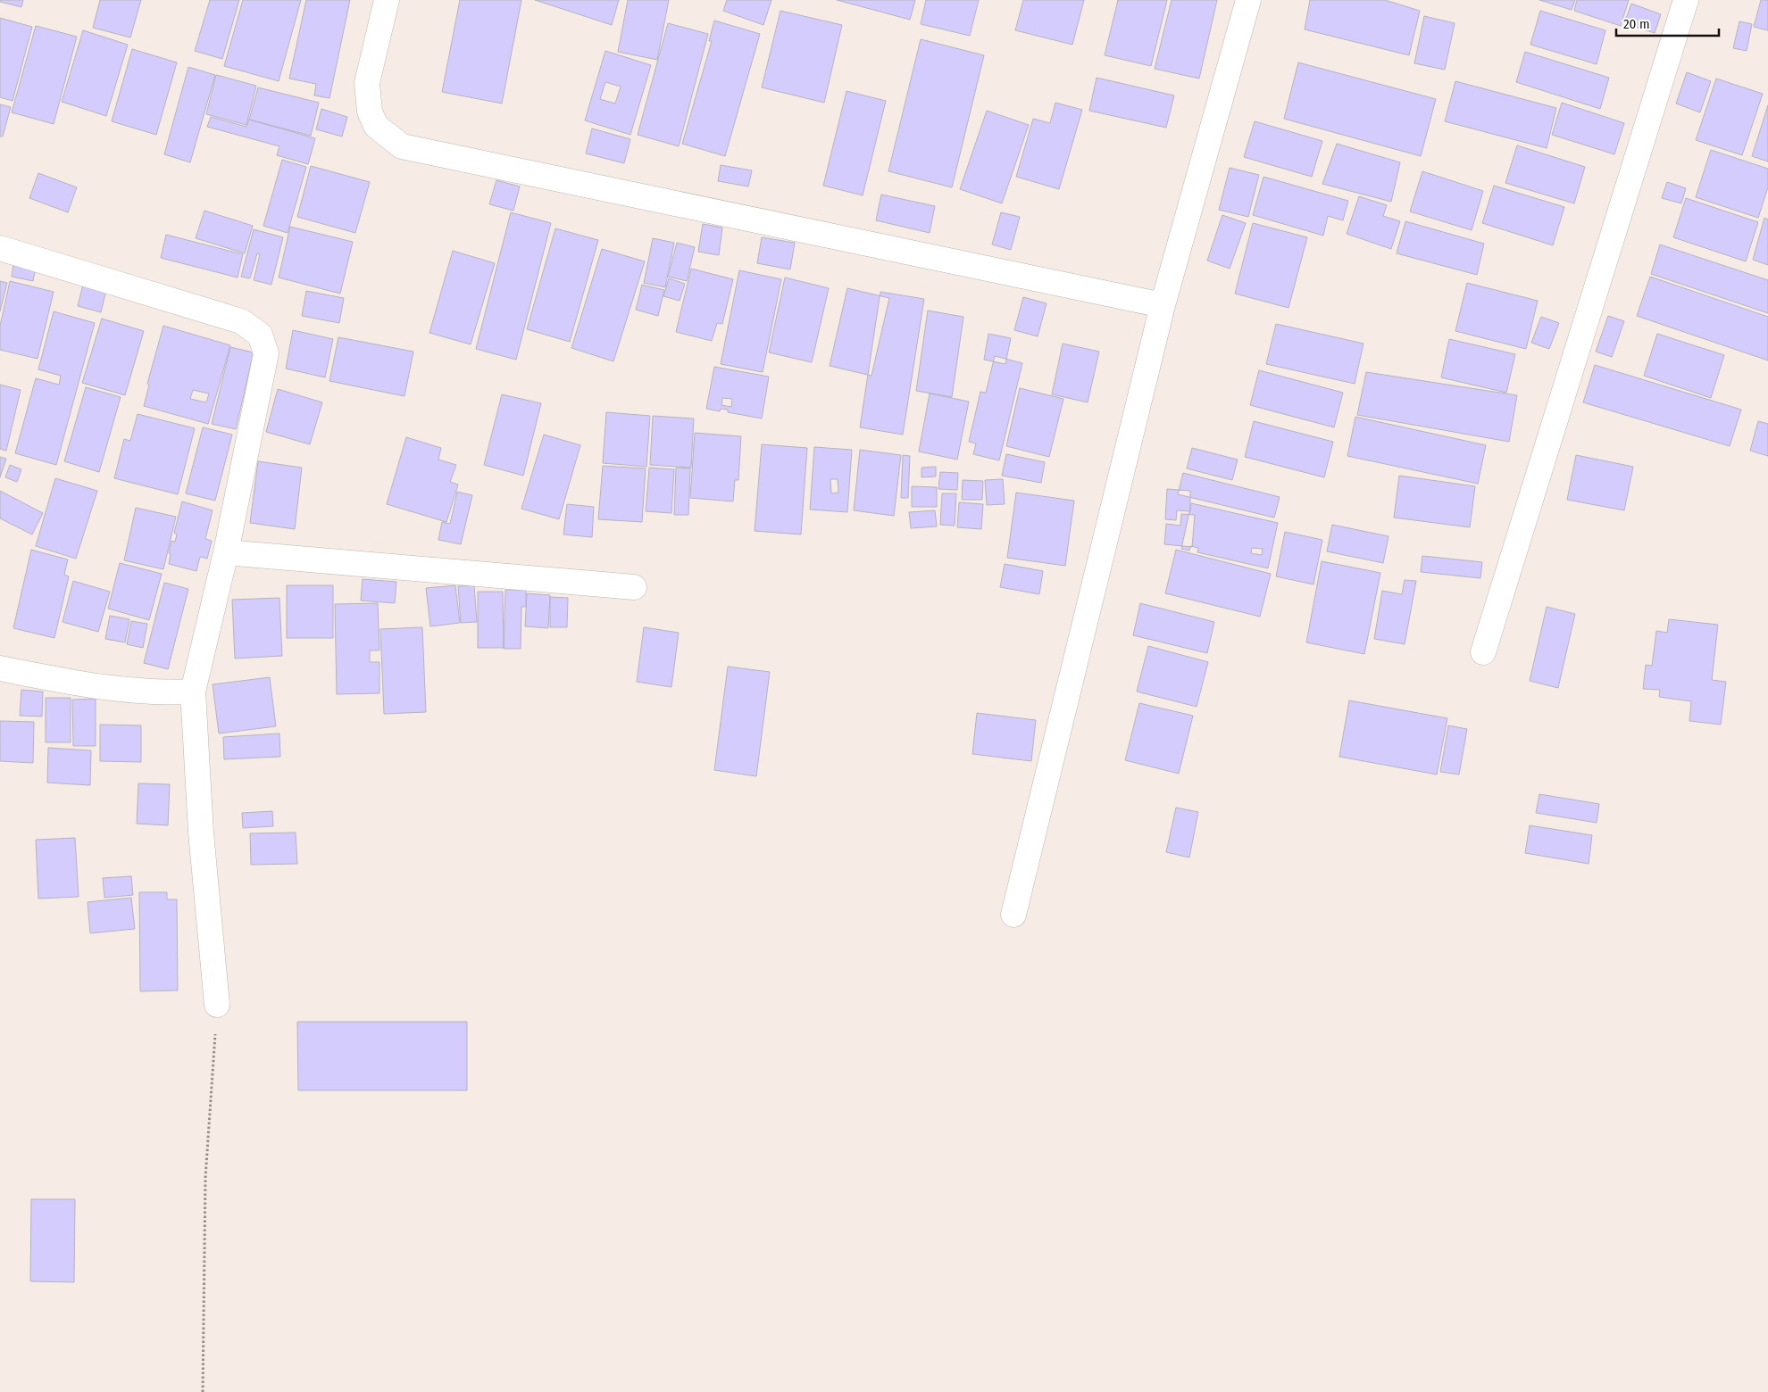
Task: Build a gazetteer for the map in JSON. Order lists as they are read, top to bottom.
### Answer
{
  "scale_bar": "20 m"
}
